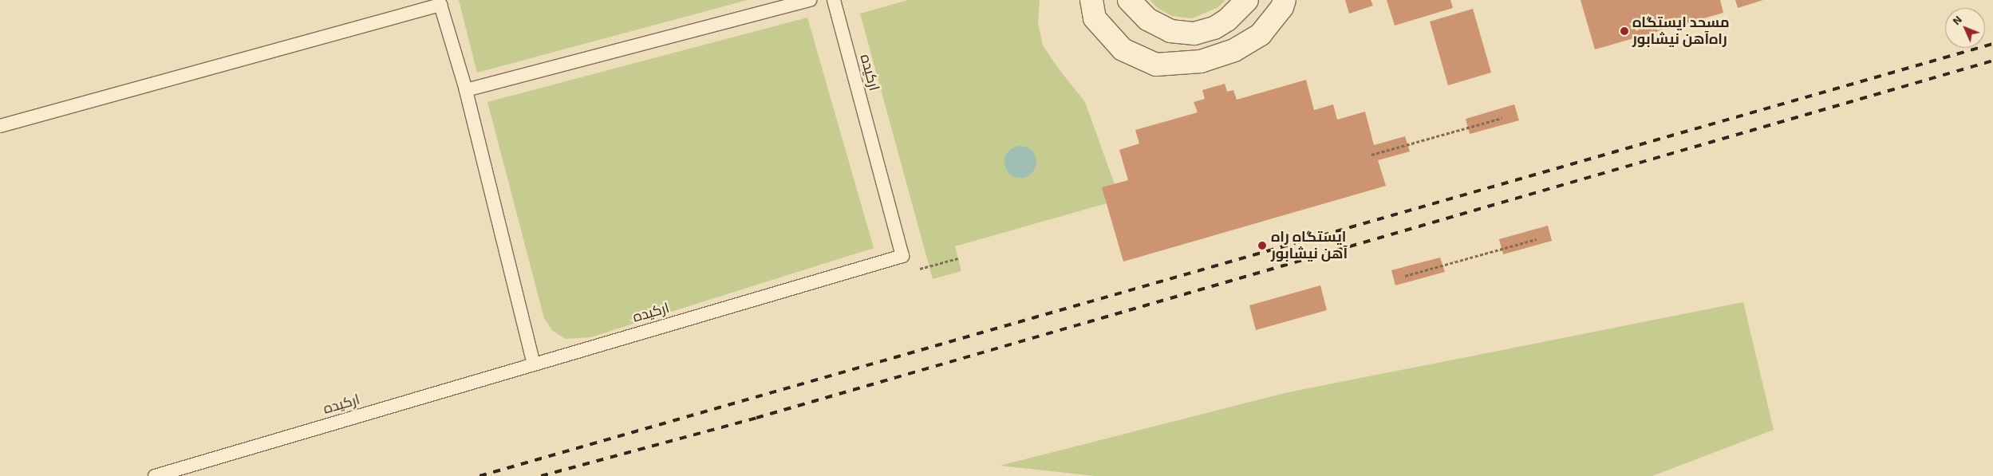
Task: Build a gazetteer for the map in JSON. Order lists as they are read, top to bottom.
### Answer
{
  "streets": {
    "lane": ["ارکیده"]
  },
  "places": ["مسحد ایستگاه راه‌آهن نیشابور", "ایستگاه راه‌ آهن نیشابور"],
  "north": "top left"
}
